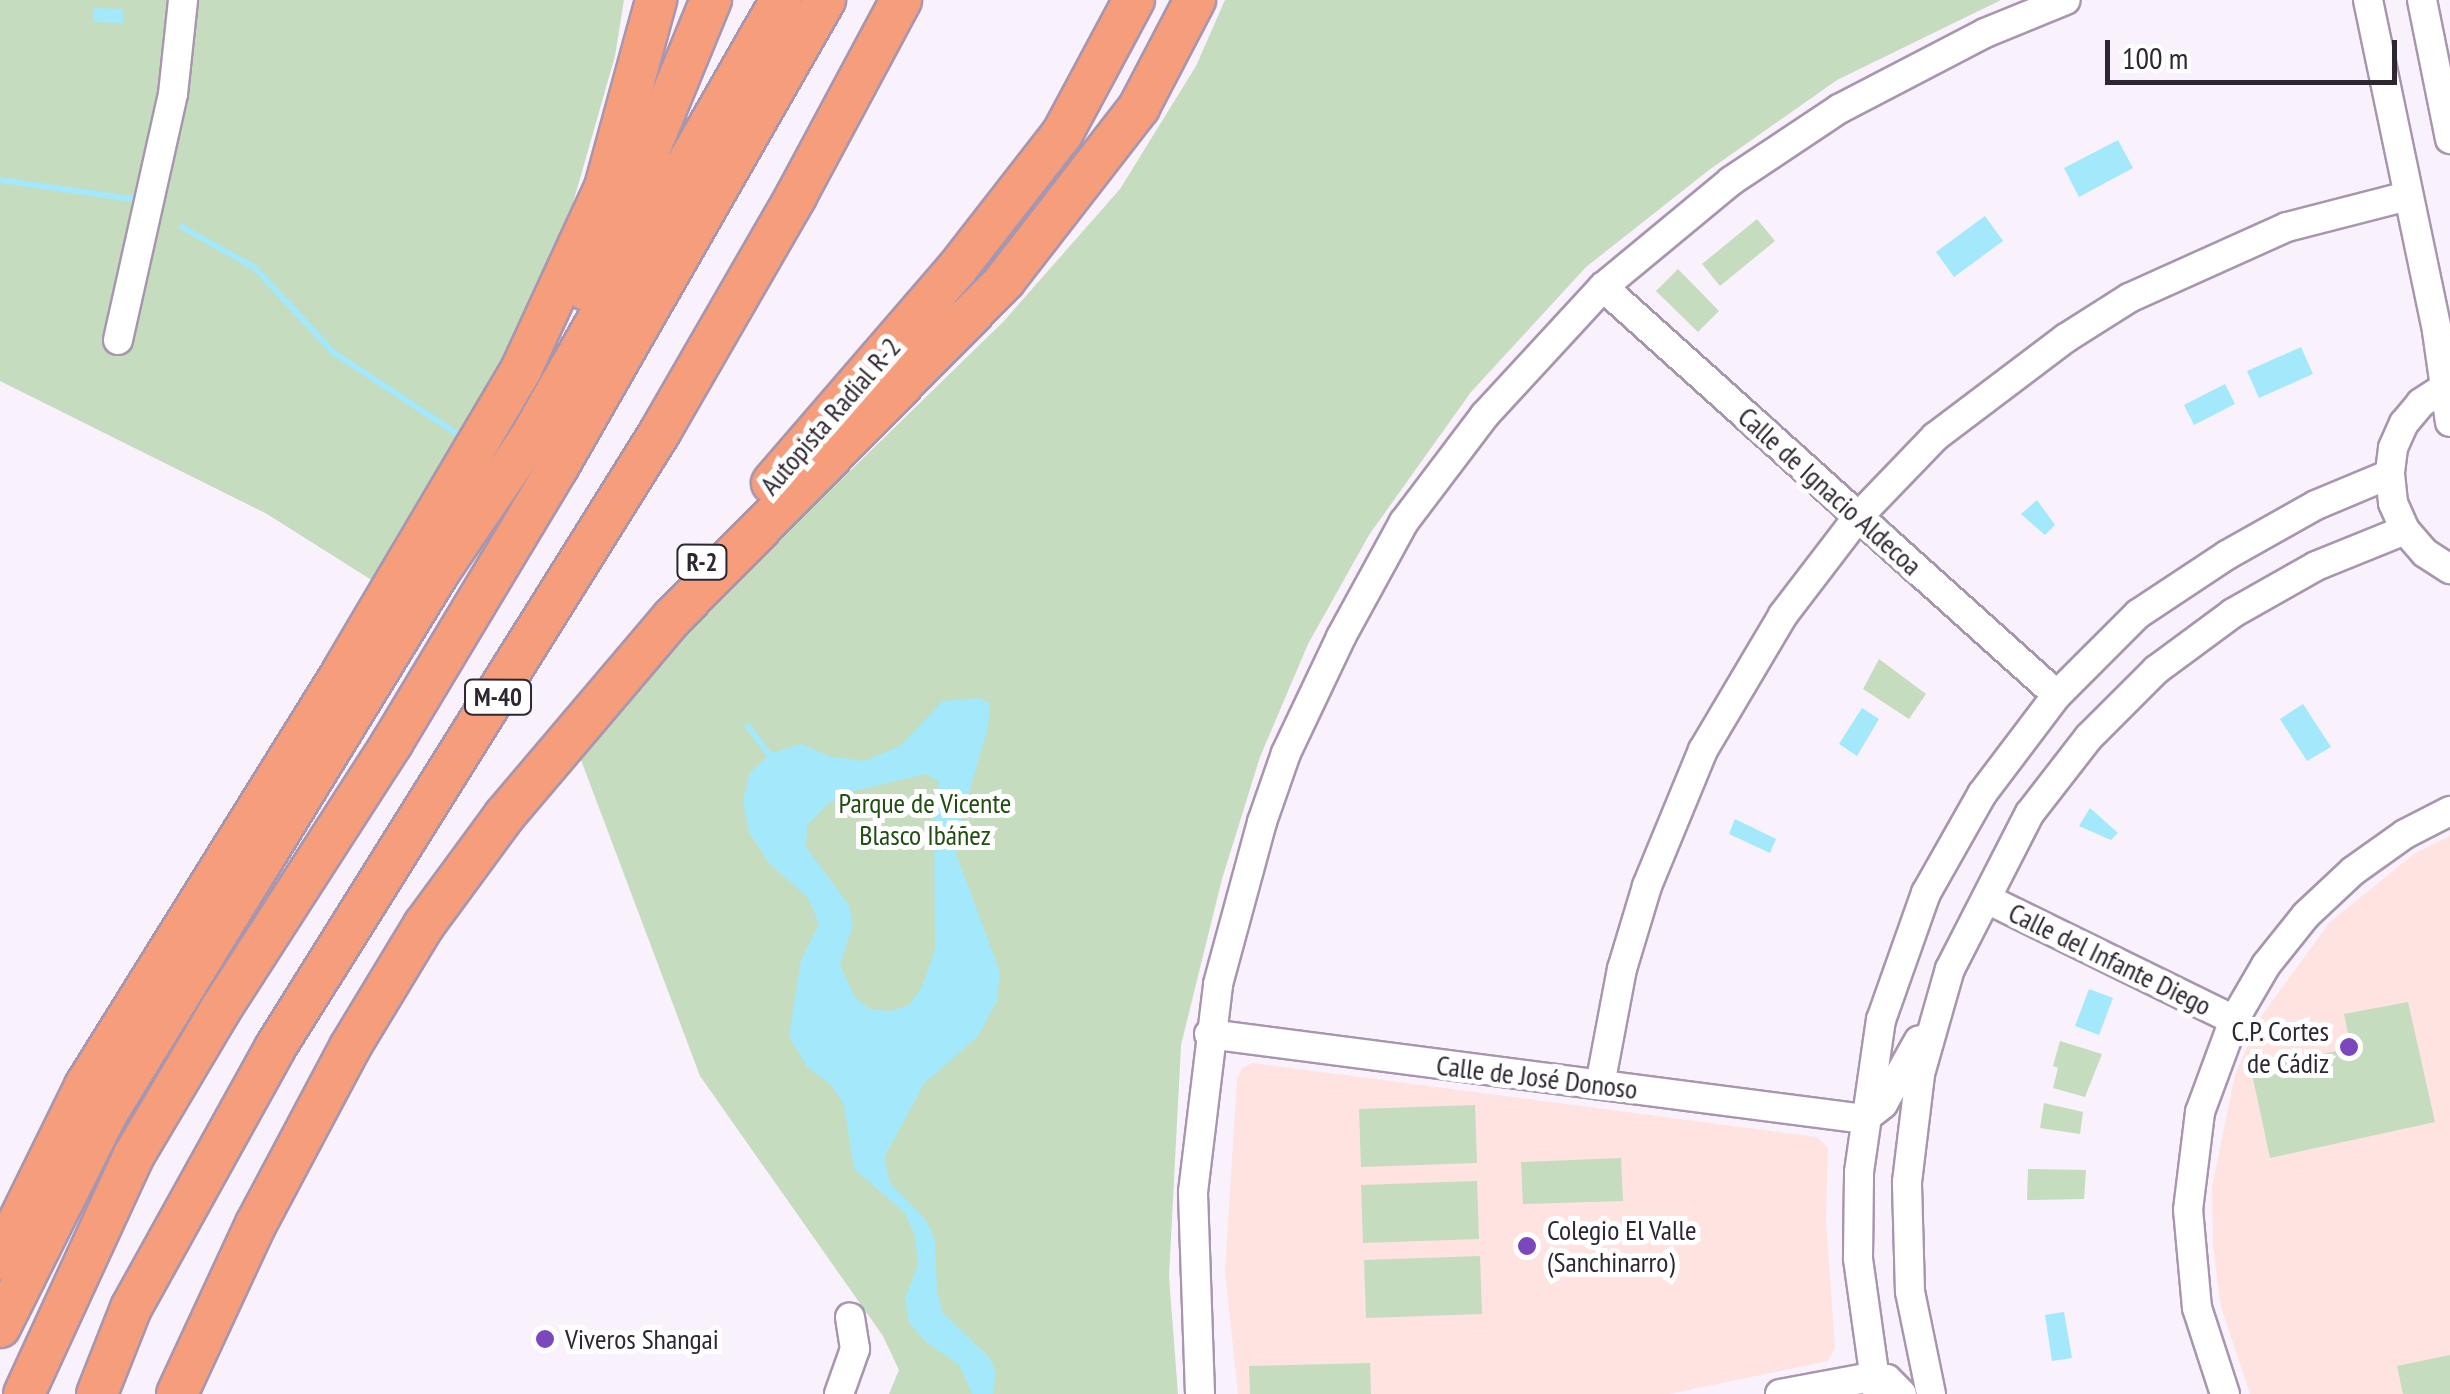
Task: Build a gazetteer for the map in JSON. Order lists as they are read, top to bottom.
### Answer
{
  "streets": {
    "highway": ["Autopista Radial R-2", "R-2", "M-40"],
    "street": ["Calle de Ignacio Aldecoa", "Calle del Infante Diego", "Calle de José Donoso"]
  },
  "parks": ["Parque de Vicente Blasco Ibáñez"],
  "places": ["C.P. Cortes de Cádiz", "Colegio El Valle (Sanchinarro)", "Viveros Shangai"],
  "scale_bar": "100 m"
}
